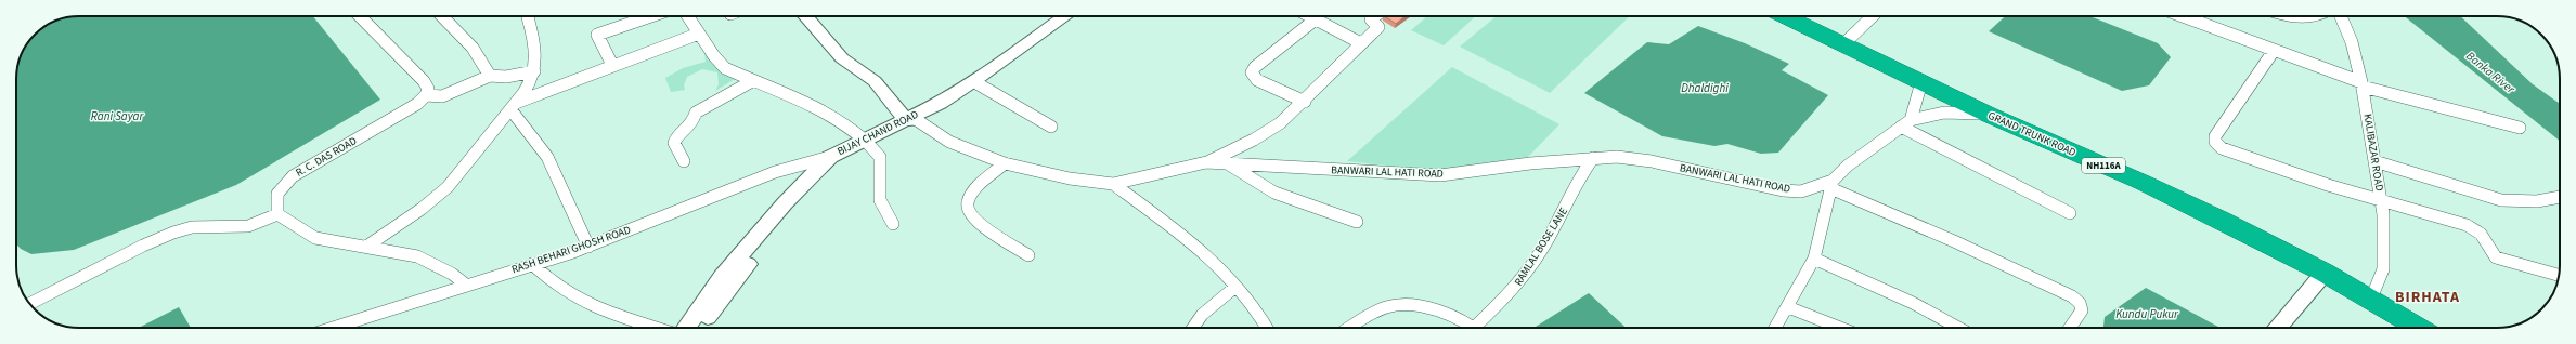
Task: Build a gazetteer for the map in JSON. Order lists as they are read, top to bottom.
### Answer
{
  "streets": {
    "highway": ["GRAND TRUNK ROAD", "NH116A"],
    "main road": ["BIJAY CHAND ROAD"],
    "street": [
      "KALIBAZAR ROAD",
      "R. C. DAS ROAD",
      "BANWARI LAL HATI ROAD",
      "RAMLAL BOSE LANE",
      "RASH BEHARI GHOSH ROAD"
    ]
  },
  "crossings": [
    ["BIJAY CHAND ROAD", "BANWARI LAL HATI ROAD"],
    ["BIJAY CHAND ROAD", "RASH BEHARI GHOSH ROAD"],
    ["GRAND TRUNK ROAD", "KALIBAZAR ROAD"],
    ["GRAND TRUNK ROAD", "BANWARI LAL HATI ROAD"],
    ["BANWARI LAL HATI ROAD", "RAMLAL BOSE LANE"]
  ],
  "districts": ["BIRHATA"],
  "water": [
    "Banka River",
    "Dhaldighi",
    "Rani Sayar",
    "Kundu Pukur"
  ]
}
